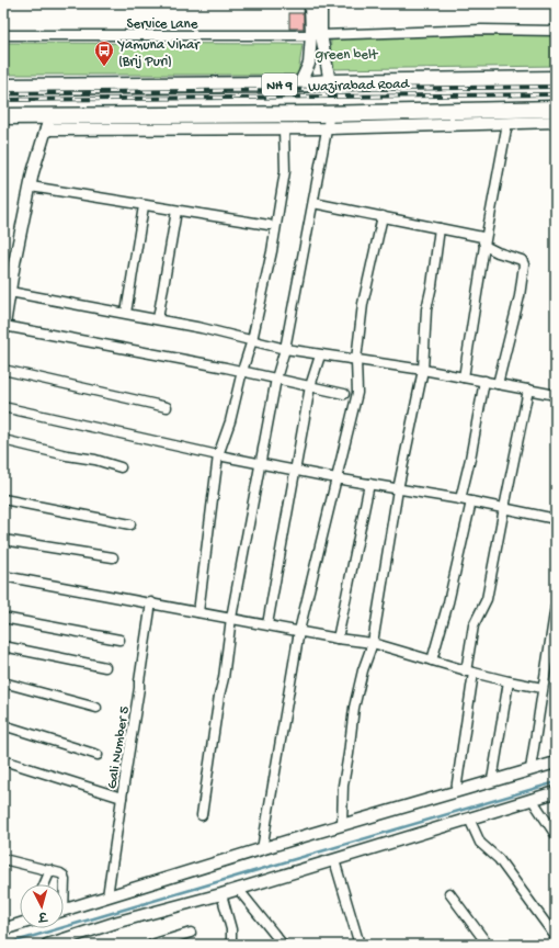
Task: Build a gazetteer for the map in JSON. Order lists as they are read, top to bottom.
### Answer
{
  "streets": {
    "highway": ["Wazirabad Road", "NH 9"],
    "street": ["Service Lane", "Gali Number 5"]
  },
  "parks": ["green belt"],
  "places": {
    "bus stop": ["Yamuna Vihar (Brij Puri)"]
  },
  "north": "bottom"
}
